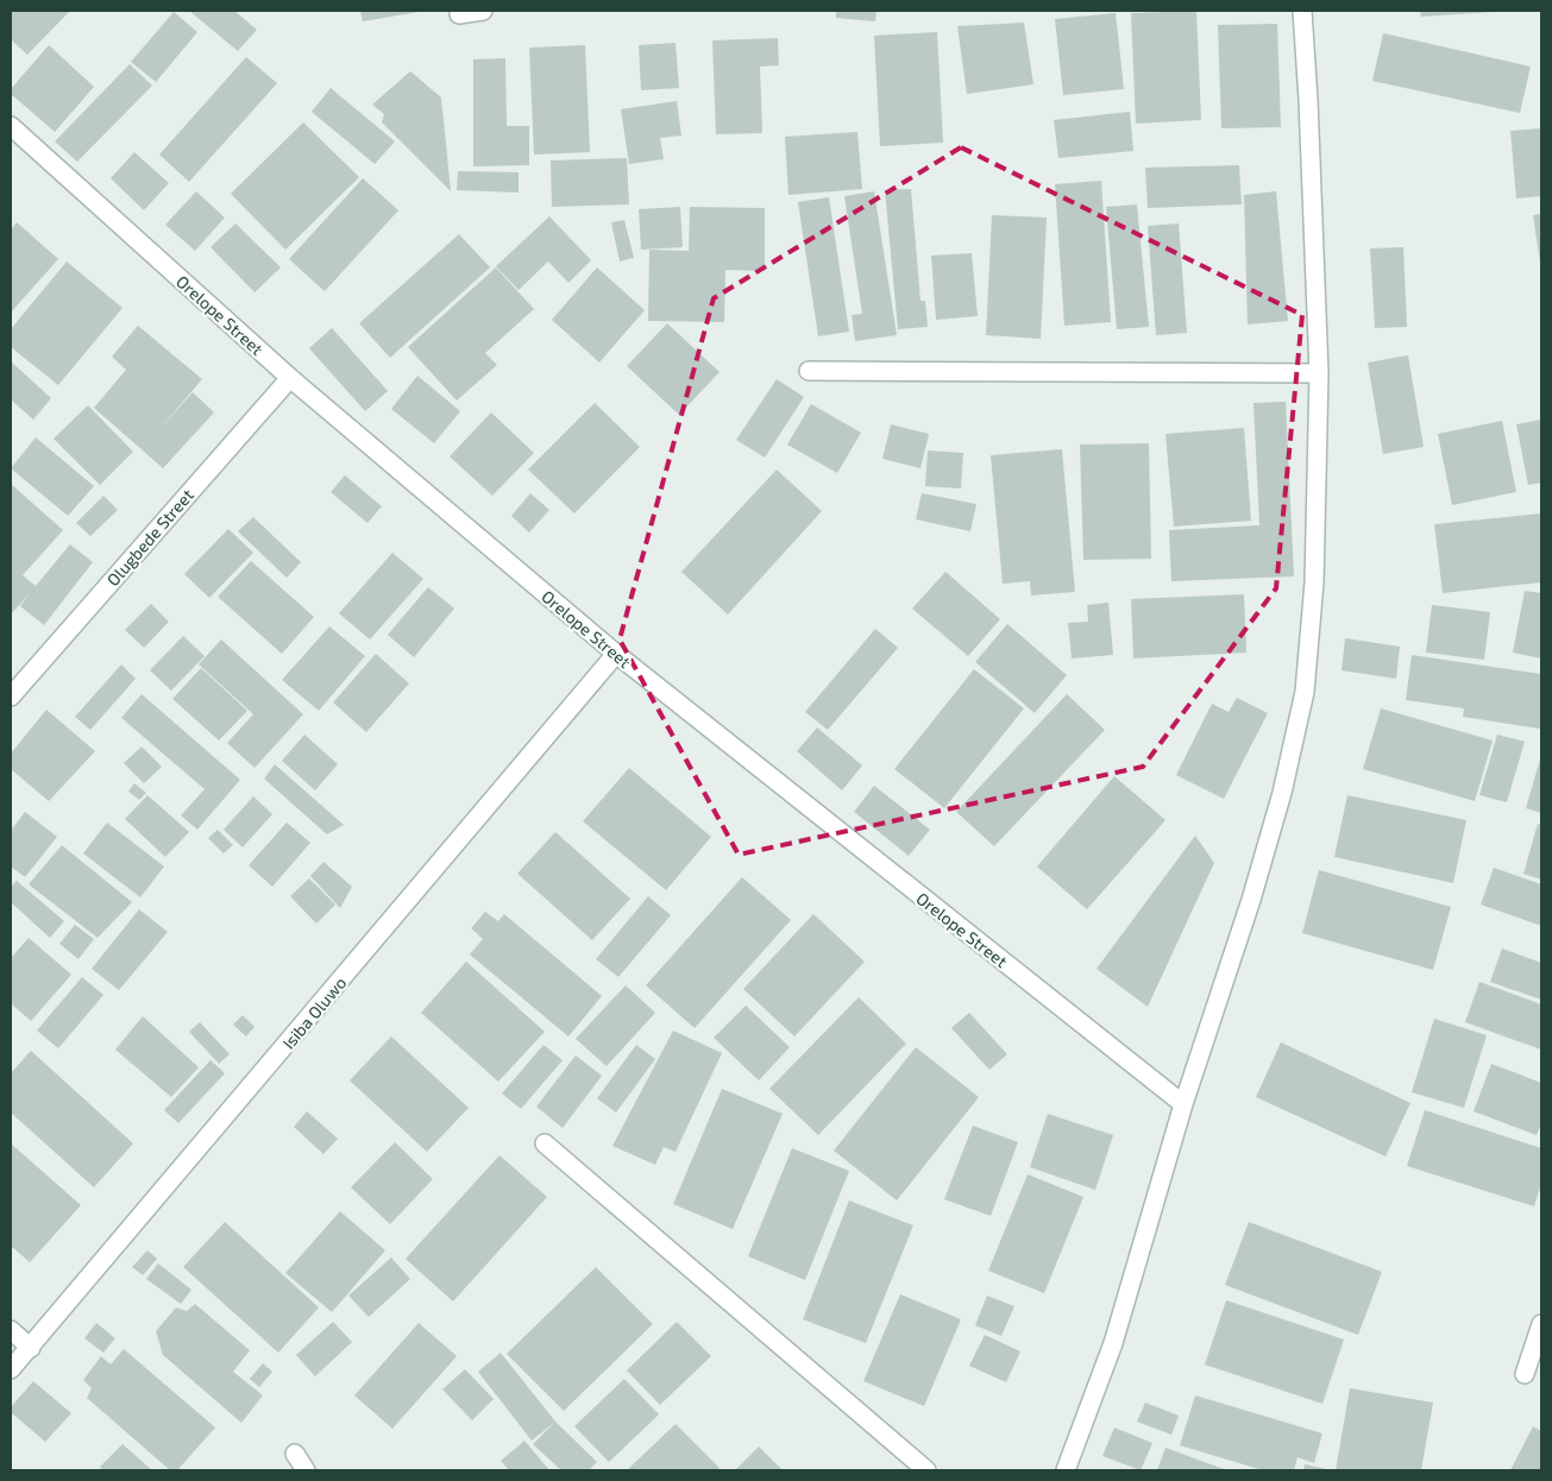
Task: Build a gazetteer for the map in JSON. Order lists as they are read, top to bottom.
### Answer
{
  "streets": {
    "street": ["Orelope Street", "Olugbede Street", "Isiba Oluwo"]
  },
  "crossings": [
    ["Orelope Street", "Olugbede Street"],
    ["Orelope Street", "Isiba Oluwo"]
  ]
}
